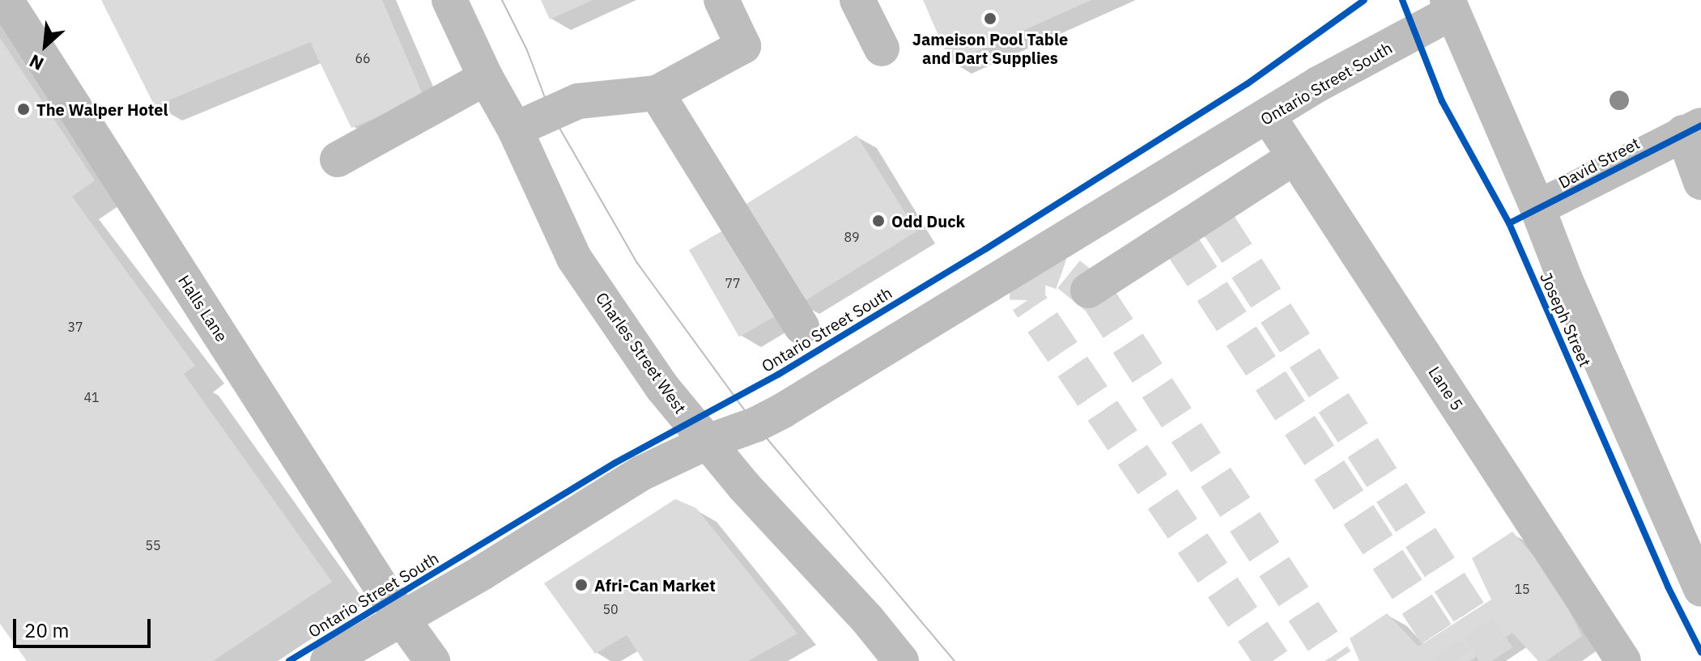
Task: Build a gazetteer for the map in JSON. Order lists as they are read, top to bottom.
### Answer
{
  "streets": {
    "street": [
      "Ontario Street South",
      "David Street",
      "Halls Lane",
      "Joseph Street",
      "Charles Street West",
      "Lane 5"
    ]
  },
  "crossings": [
    ["Ontario Street South", "Halls Lane"],
    ["Ontario Street South", "Joseph Street"],
    ["Ontario Street South", "Charles Street West"],
    ["Ontario Street South", "Lane 5"],
    ["David Street", "Joseph Street"]
  ],
  "places": [
    "Jameison Pool Table and Dart Supplies",
    "The Walper Hotel",
    "Odd Duck",
    "Afri-Can Market"
  ],
  "house_numbers": [
    "66",
    "89",
    "77",
    "37",
    "41",
    "55",
    "15",
    "50"
  ],
  "scale_bar": "20 m",
  "north": "bottom left"
}
